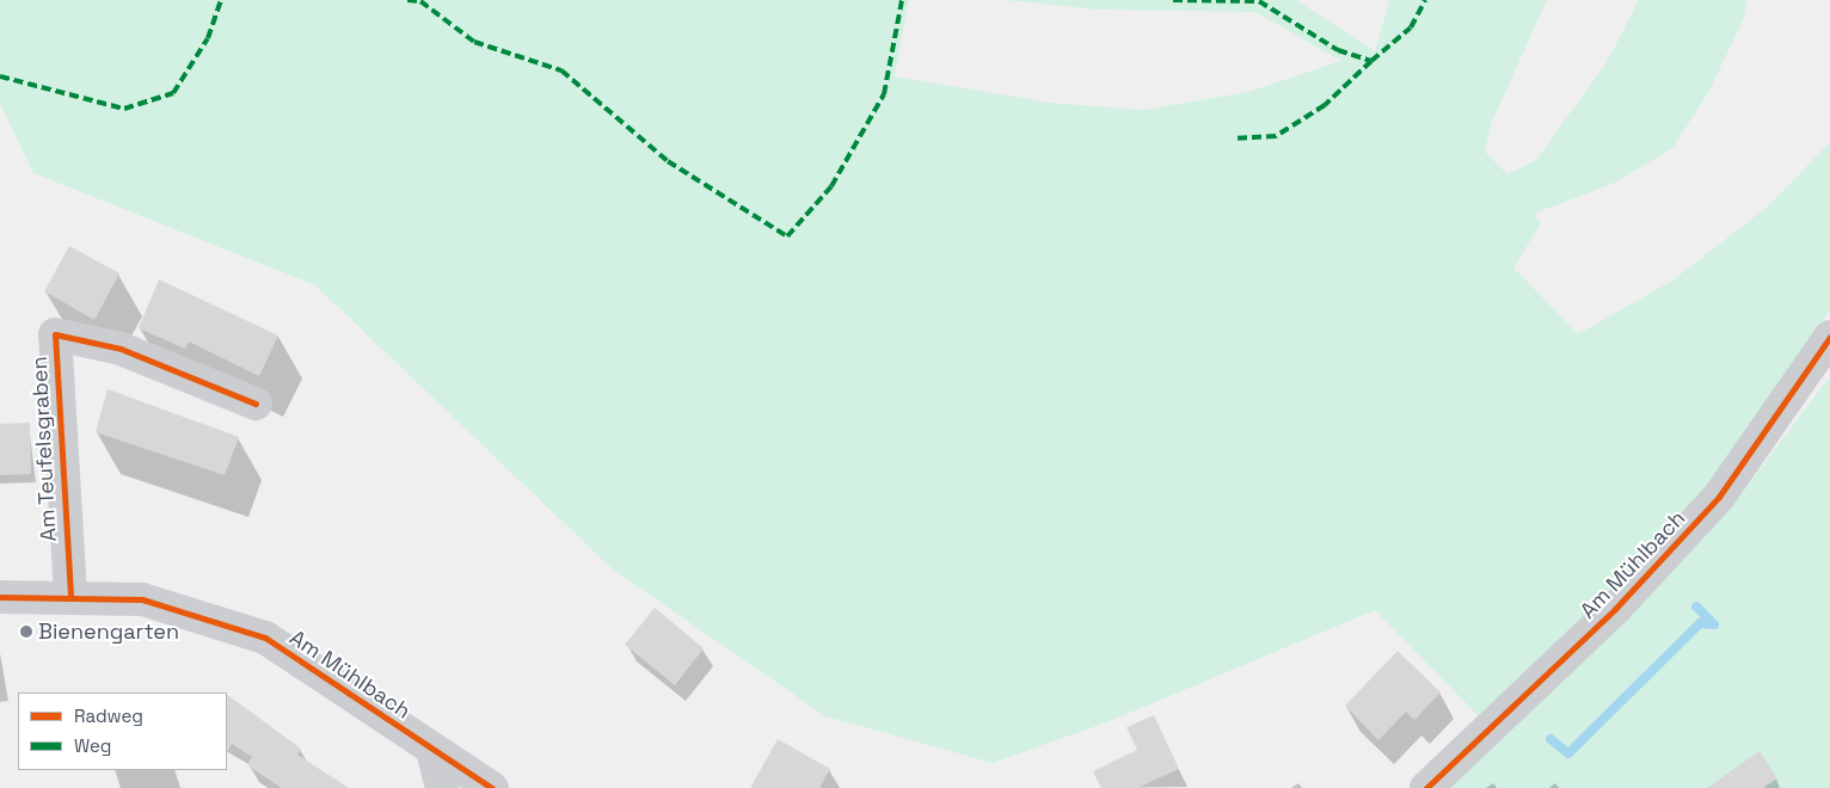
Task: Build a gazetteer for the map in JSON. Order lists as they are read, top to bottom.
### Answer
{
  "streets": {
    "street": ["Am Teufelsgraben", "Am Mühlbach"]
  },
  "crossings": [
    ["Am Teufelsgraben", "Am Mühlbach"]
  ],
  "places": ["Bienengarten"],
  "legend": ["Radweg", "Weg"]
}
